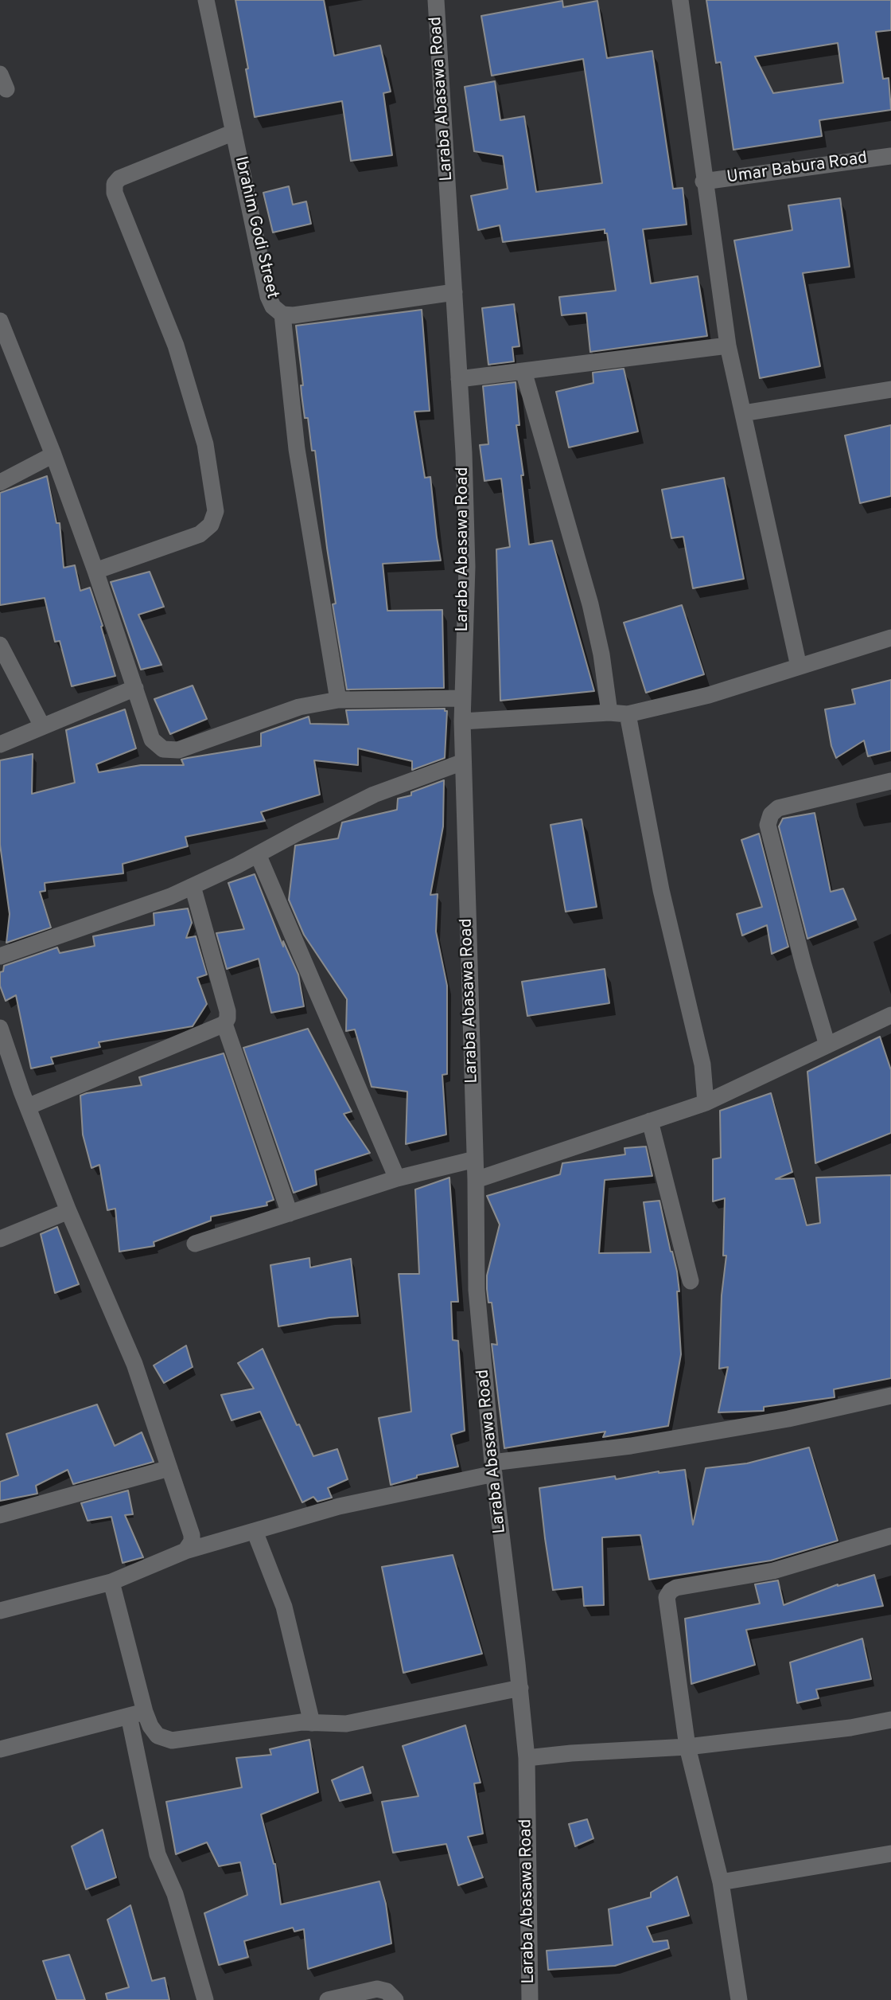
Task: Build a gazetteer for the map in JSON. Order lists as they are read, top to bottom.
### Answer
{
  "streets": {
    "street": ["Laraba Abasawa Road", "Umar Babura Road", "Ibrahim Godi Street"]
  },
  "crossings": [
    ["Laraba Abasawa Road", "Ibrahim Godi Street"]
  ]
}
